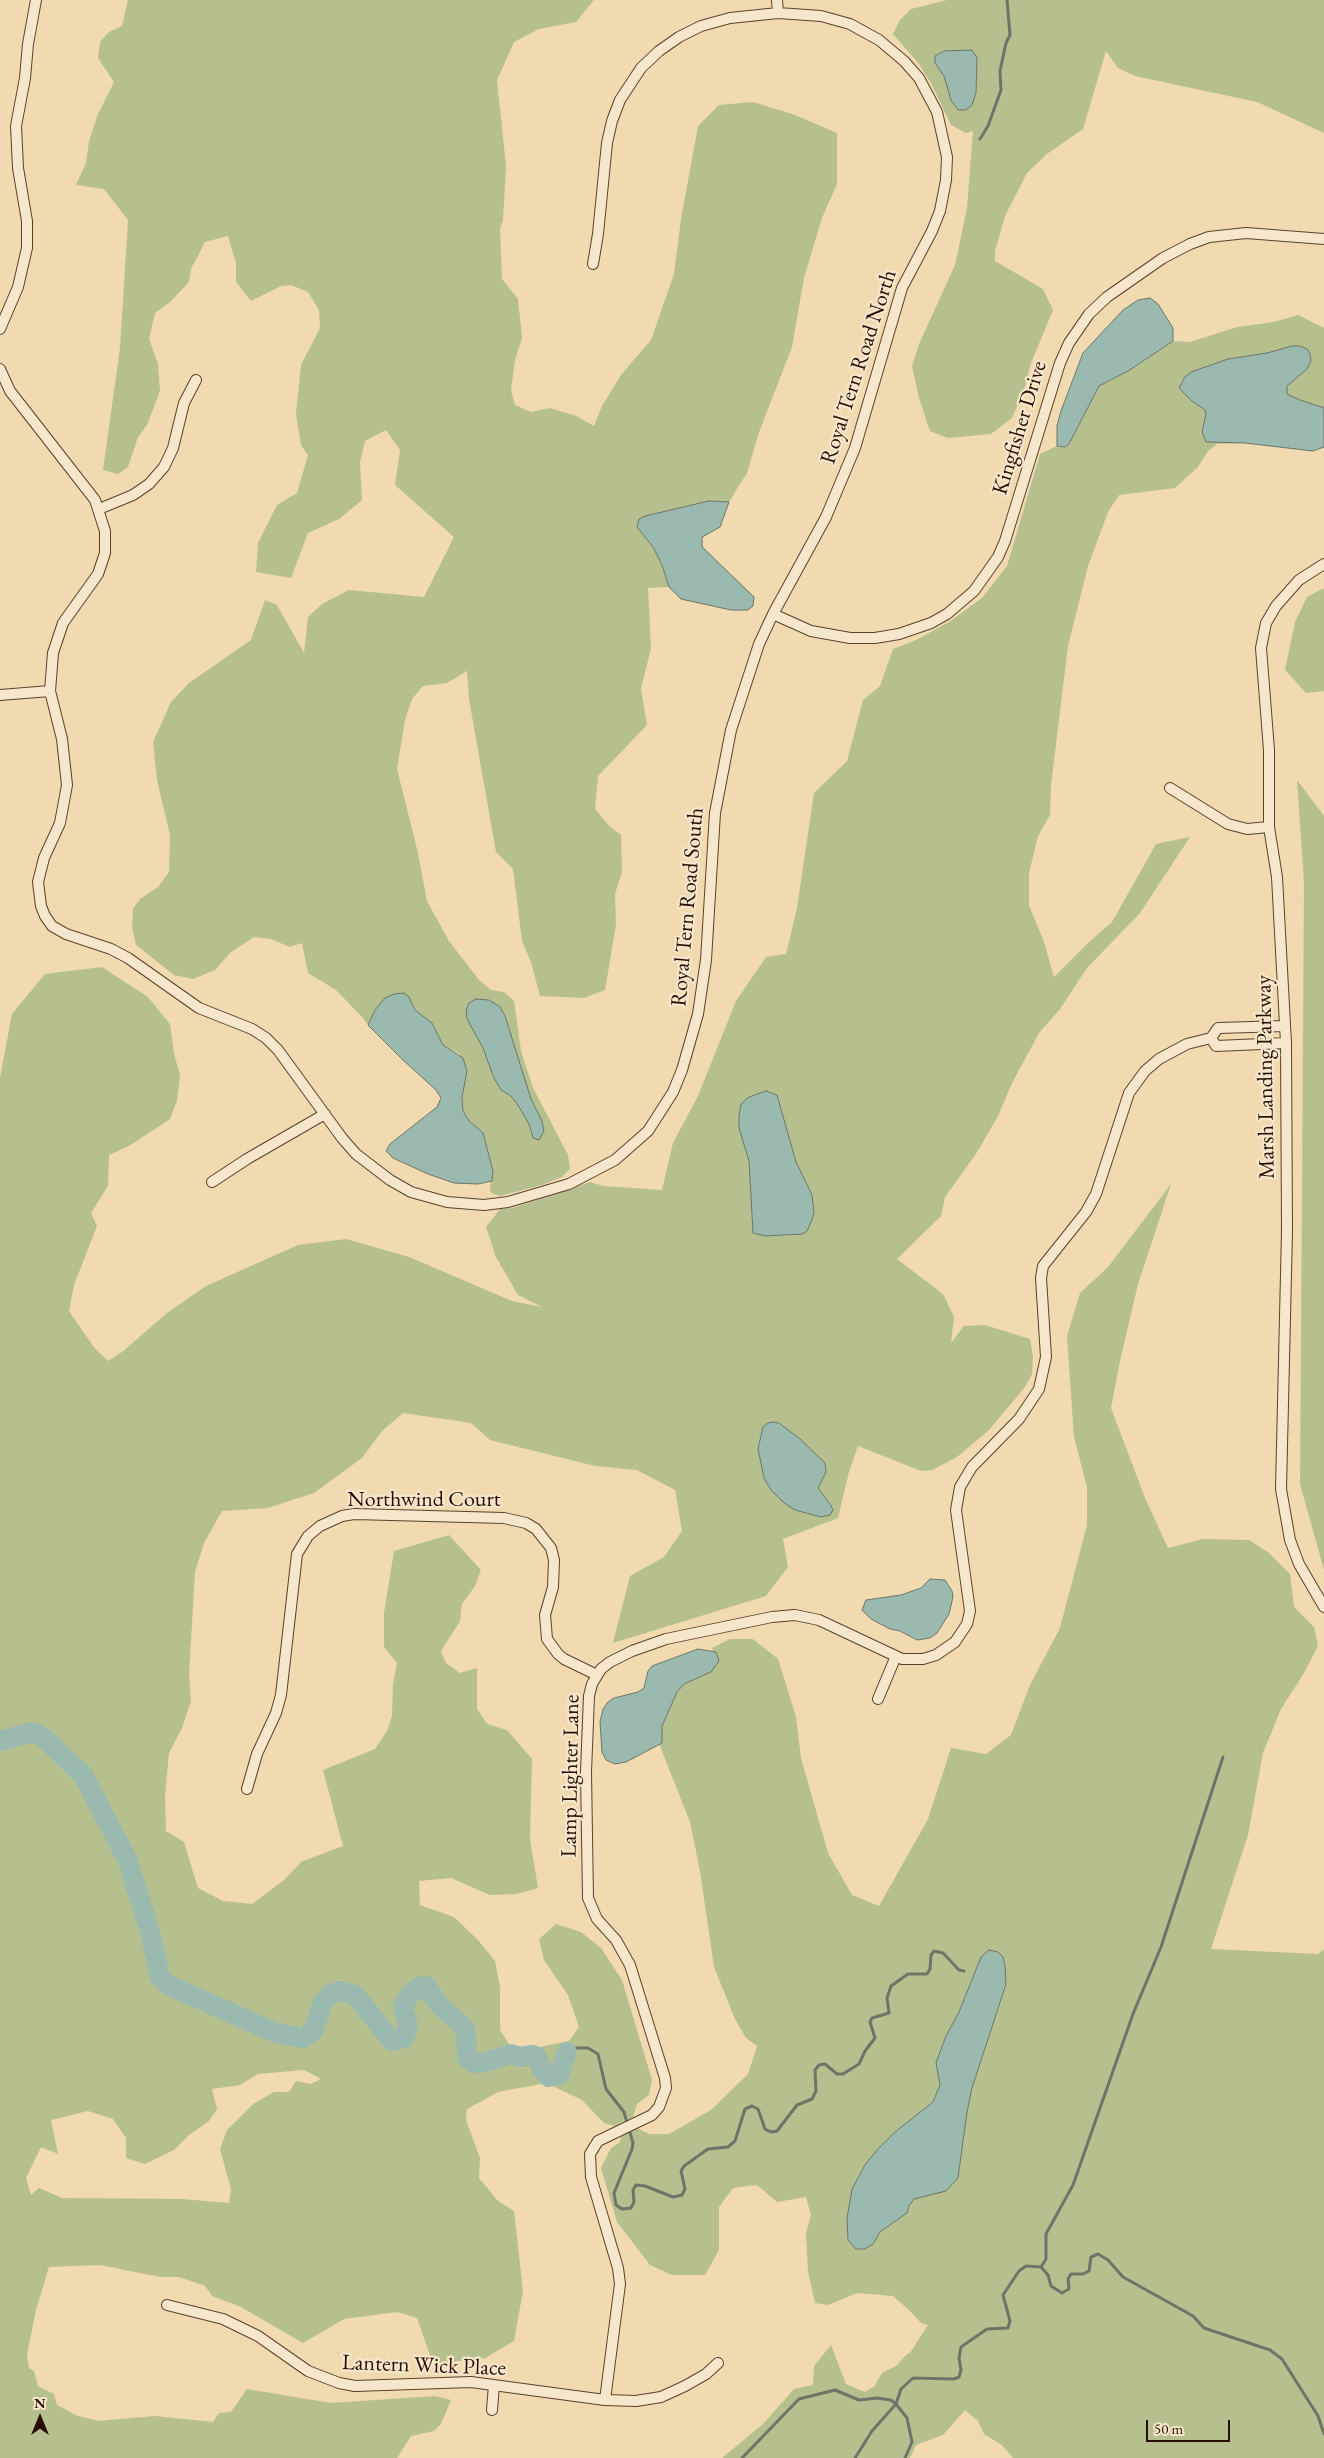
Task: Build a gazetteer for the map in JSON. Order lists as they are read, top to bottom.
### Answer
{
  "streets": {
    "street": [
      "Royal Tern Road North",
      "Kingfisher Drive",
      "Royal Tern Road South",
      "Marsh Landing Parkway",
      "Northwind Court",
      "Lamp Lighter Lane",
      "Lantern Wick Place"
    ]
  },
  "crossings": [
    ["Royal Tern Road North", "Kingfisher Drive"],
    ["Royal Tern Road North", "Royal Tern Road South"],
    ["Kingfisher Drive", "Royal Tern Road South"],
    ["Marsh Landing Parkway", "Lamp Lighter Lane"],
    ["Northwind Court", "Lamp Lighter Lane"],
    ["Lamp Lighter Lane", "Lantern Wick Place"]
  ],
  "scale_bar": "50 m",
  "north": "top"
}
